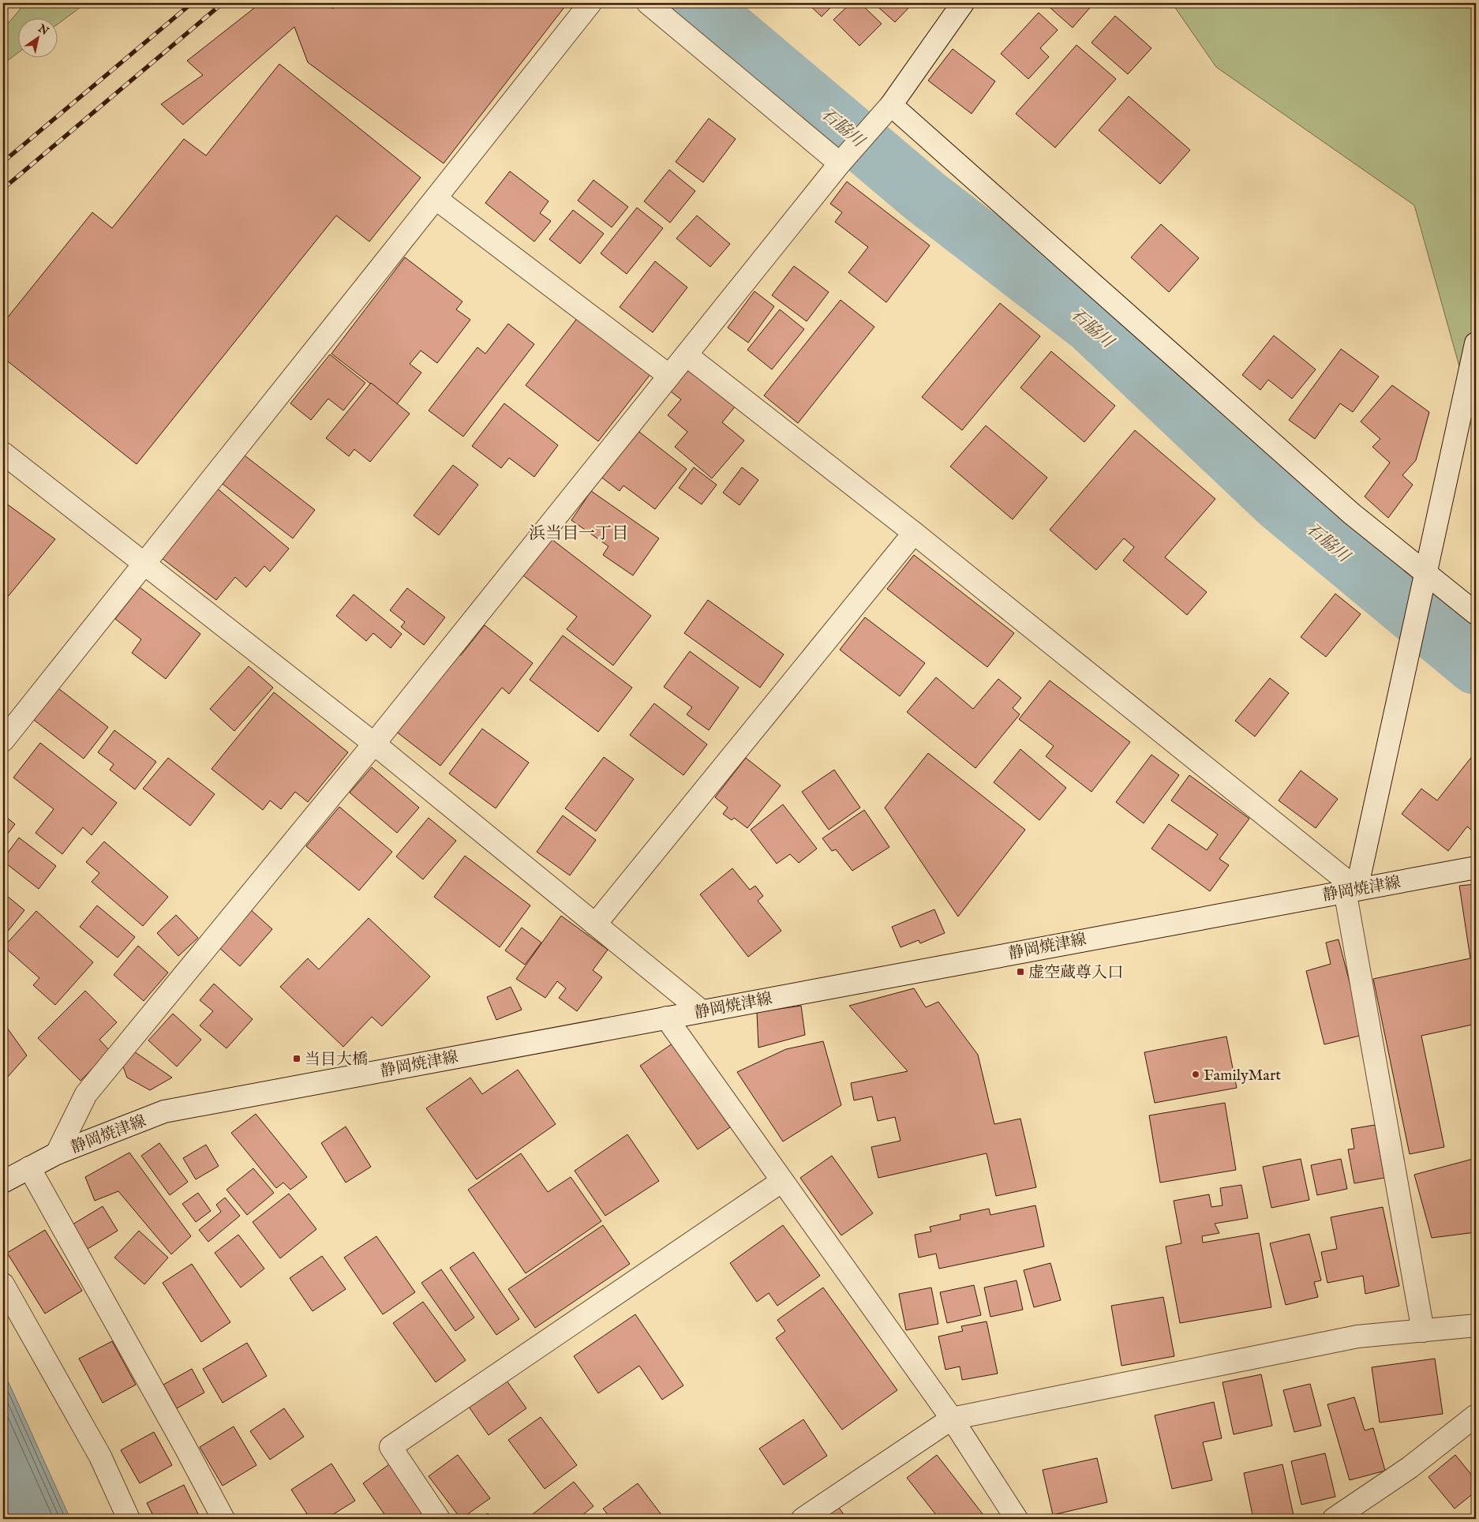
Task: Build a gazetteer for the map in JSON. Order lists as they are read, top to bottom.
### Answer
{
  "streets": {
    "street": ["静岡焼津線"]
  },
  "districts": ["浜当目一丁目"],
  "water": ["石脇川"],
  "places": {
    "transit": ["虚空蔵尊入口", "当目大橋"],
    "other": ["FamilyMart"]
  },
  "north": "top right"
}
